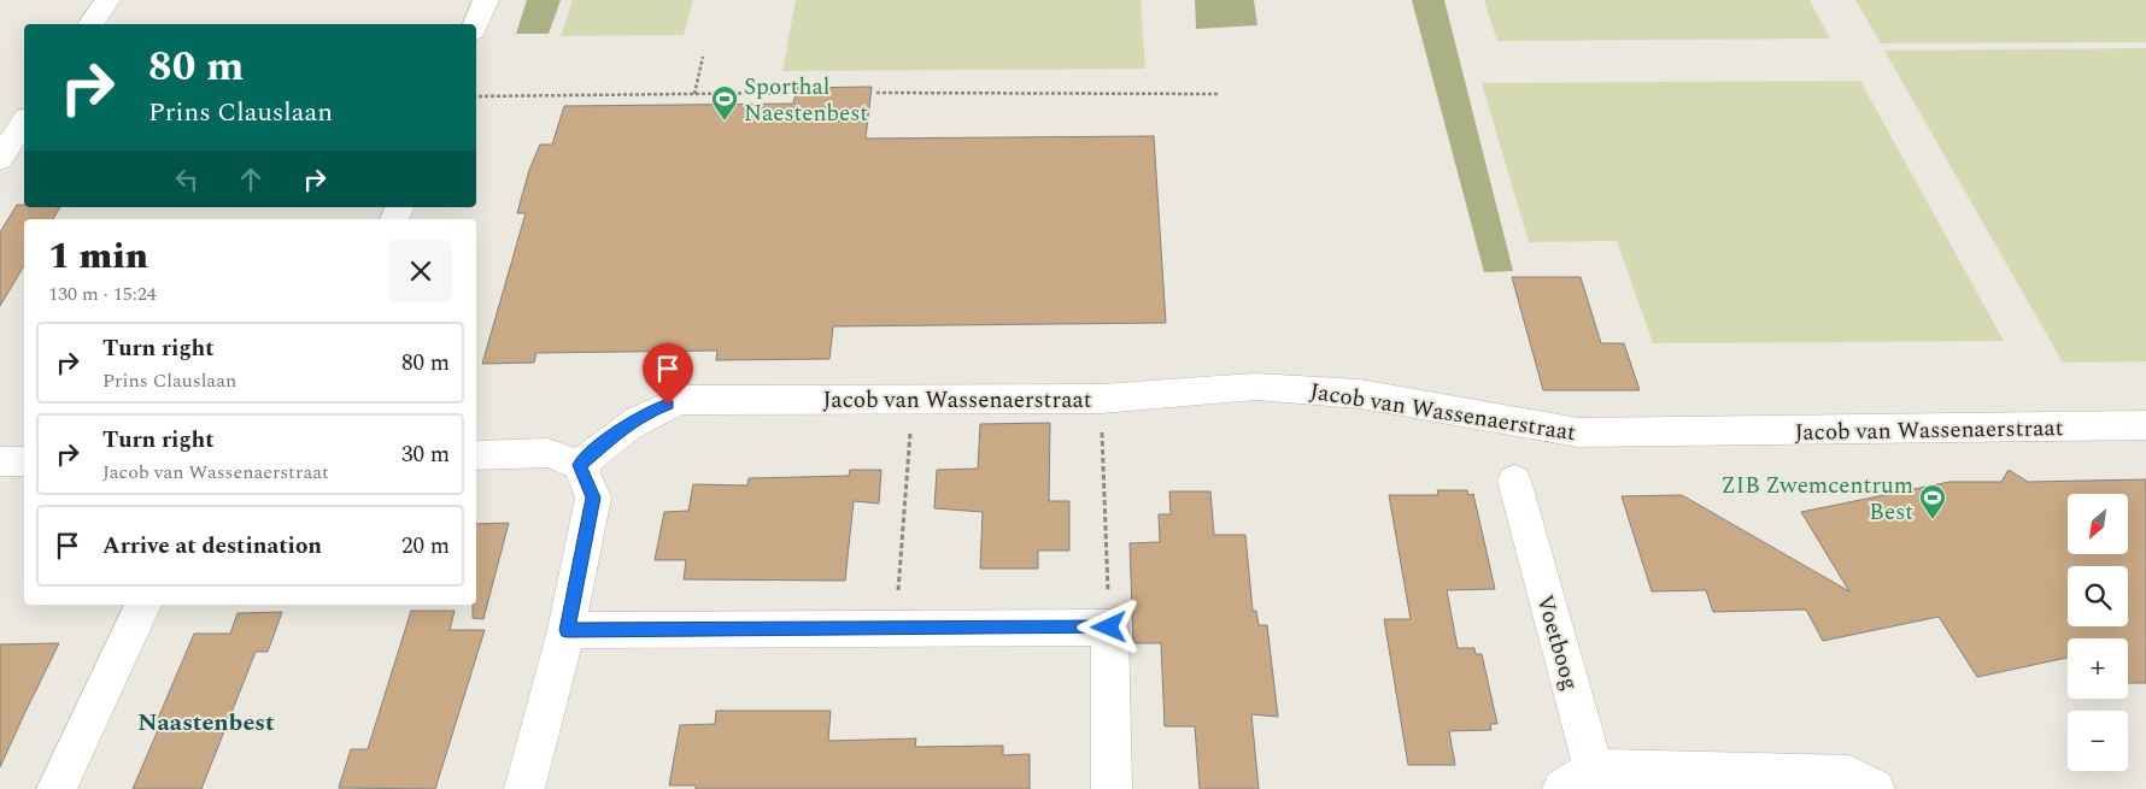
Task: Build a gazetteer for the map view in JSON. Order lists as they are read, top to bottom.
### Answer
{
  "streets": {
    "street": ["Jacob van Wassenaerstraat", "Voetboog"]
  },
  "districts": ["Naastenbest"],
  "places": {
    "sports": ["Sporthal Naestenbest", "ZIB Zwemcentrum Best"]
  },
  "north": "bottom left",
  "page": {
    "turn": ["80 m", "Prins Clauslaan"],
    "heading": ["1 min", "130 m · 15:24"],
    "list": [
      {
        "name": "Turn right",
        "note": "Prins Clauslaan",
        "value": "80 m"
      },
      {
        "name": "Turn right",
        "note": "Jacob van Wassenaerstraat",
        "value": "30 m"
      },
      {
        "name": "Arrive at destination",
        "value": "20 m"
      }
    ],
    "map_buttons": ["+", "−"]
  }
}
